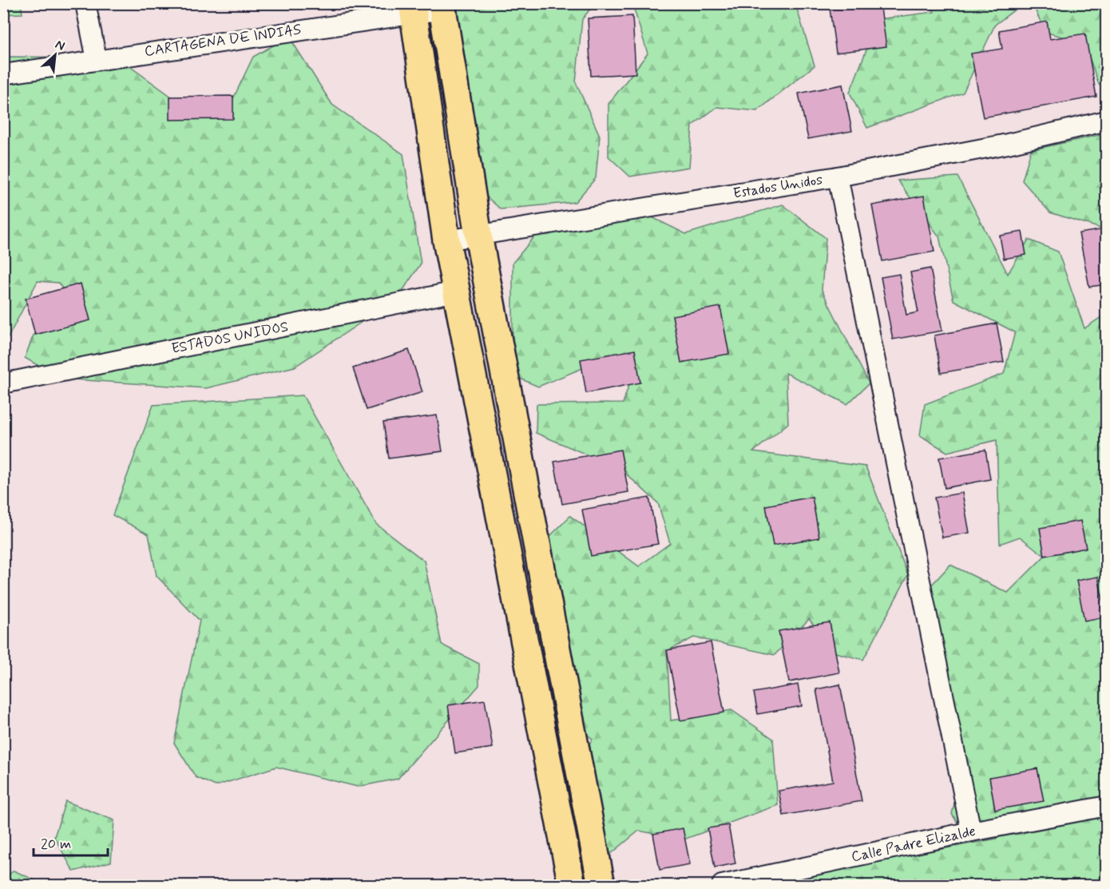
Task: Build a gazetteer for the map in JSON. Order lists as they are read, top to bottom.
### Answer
{
  "streets": {
    "street": [
      "CARTAGENA DE INDIAS",
      "Estados Unidos",
      "ESTADOS UNIDOS",
      "Calle Padre Elizalde"
    ]
  },
  "scale_bar": "20 m",
  "north": "top right"
}
